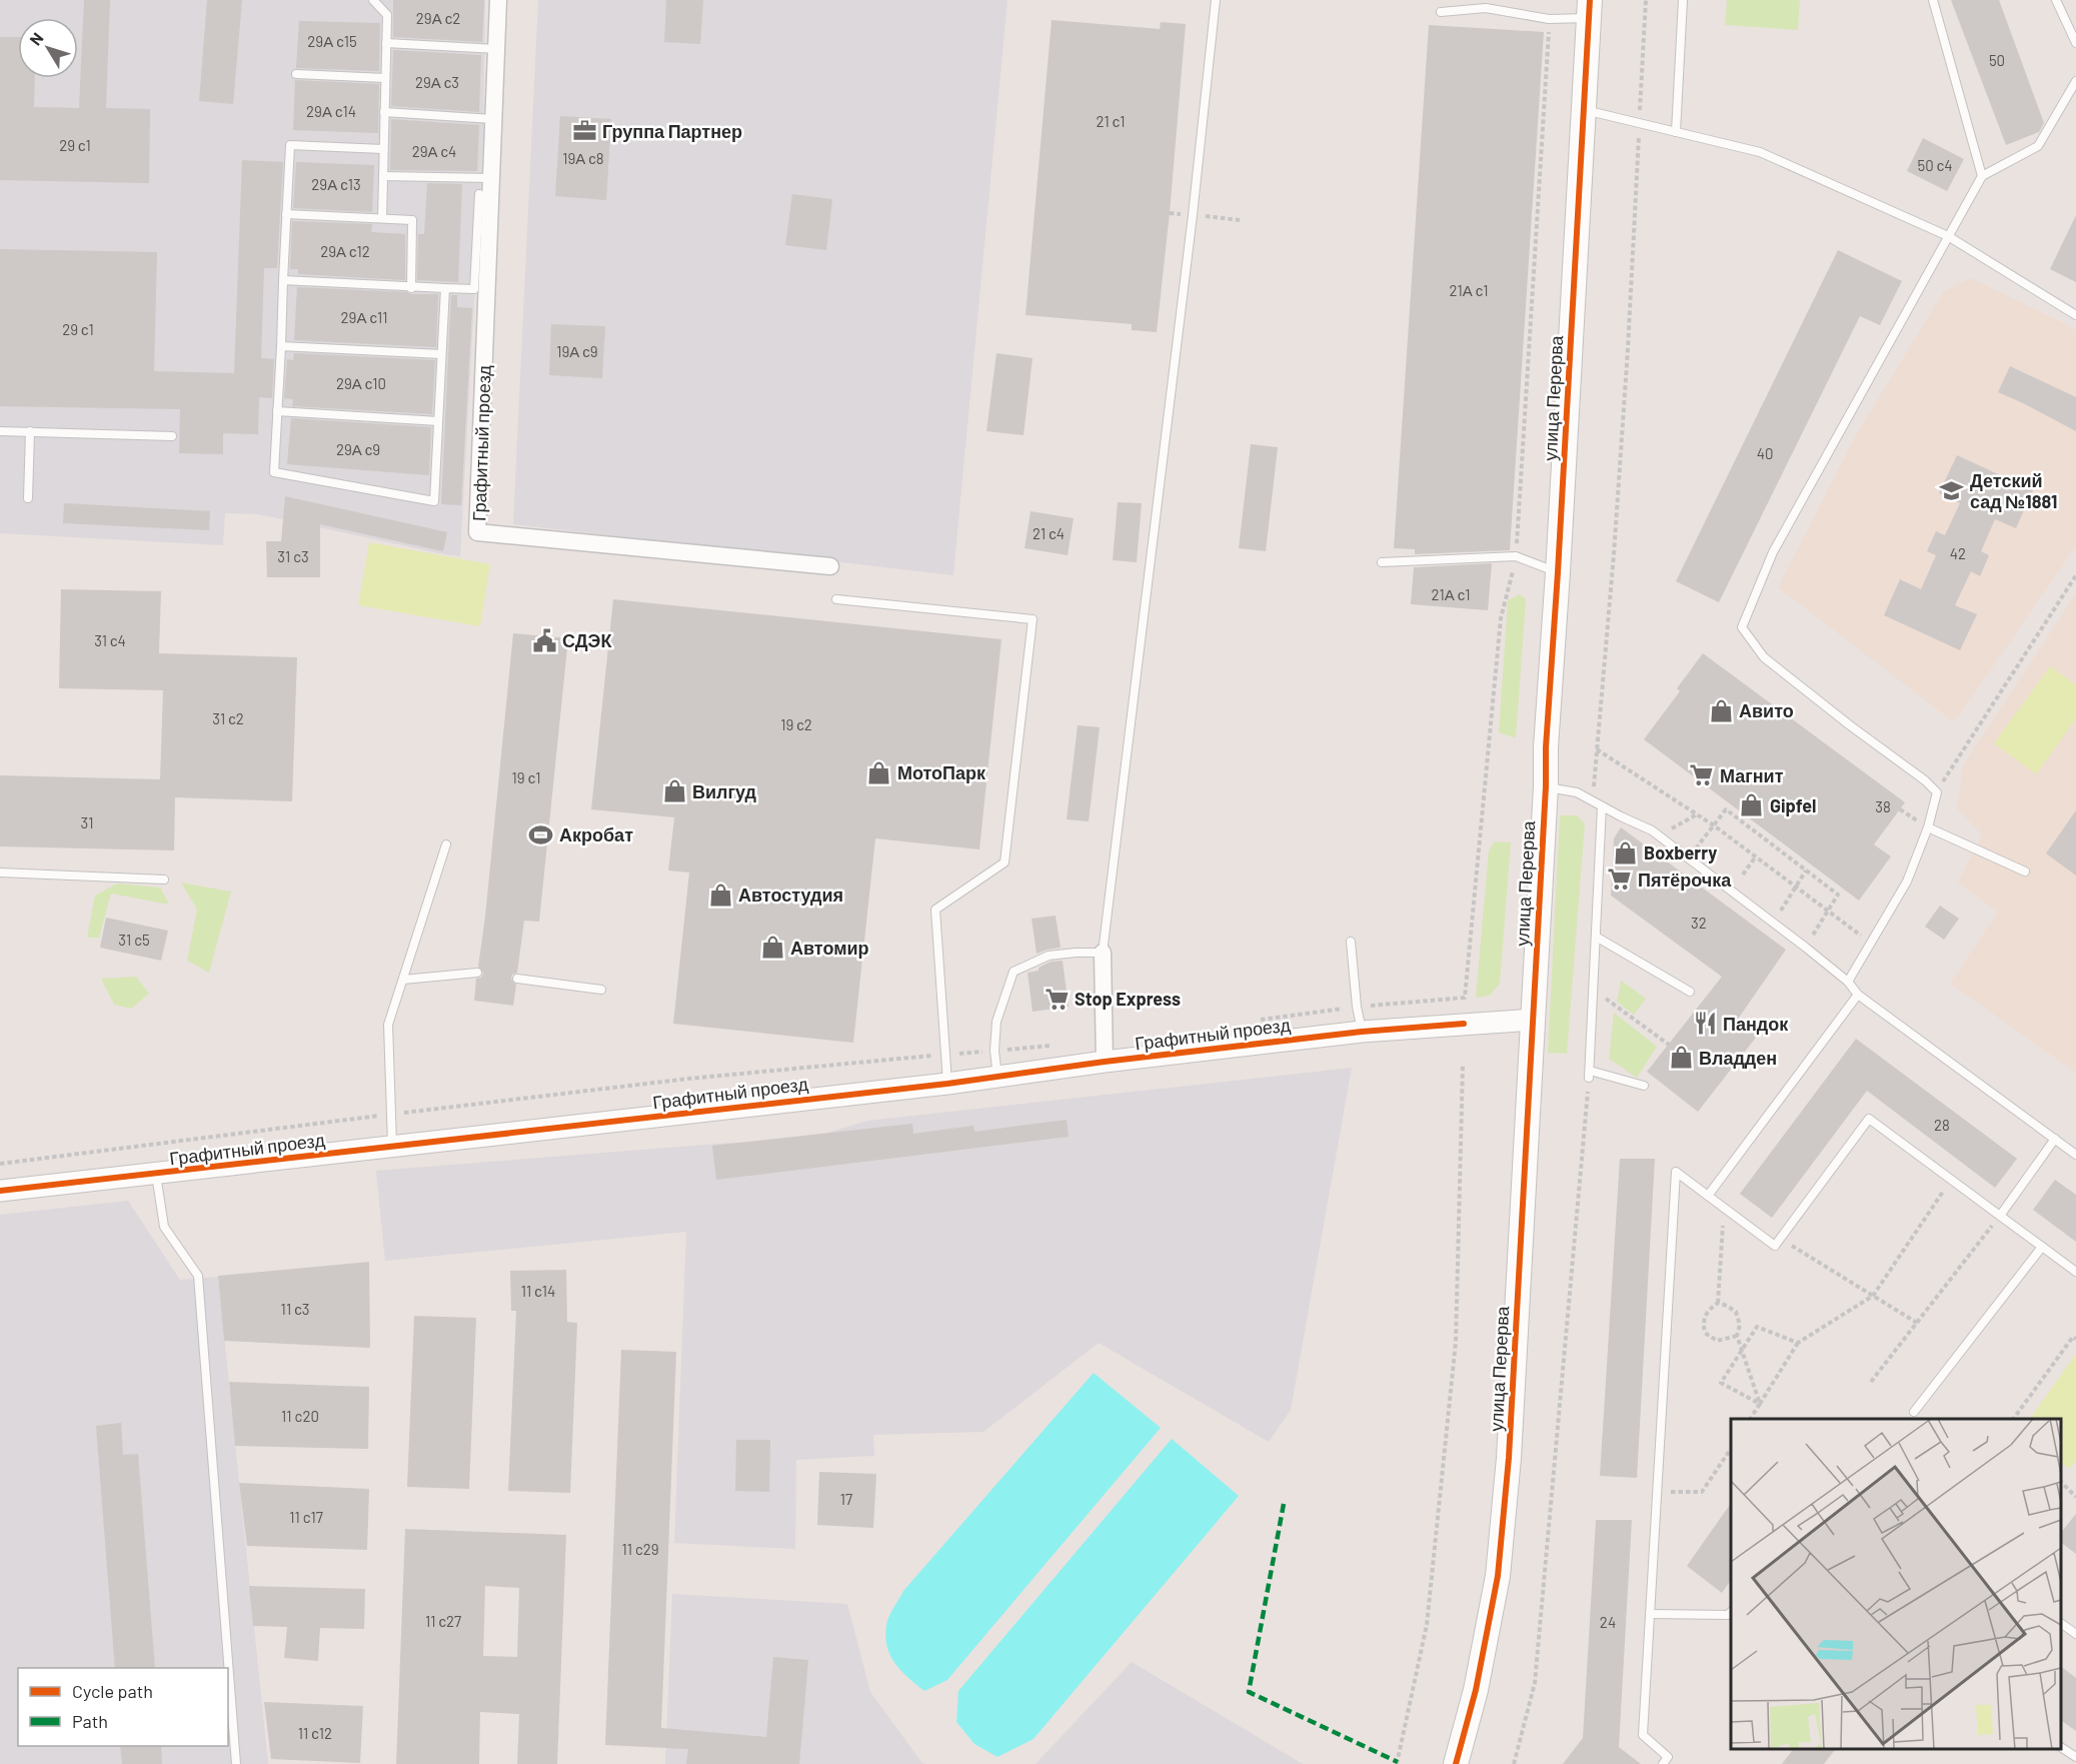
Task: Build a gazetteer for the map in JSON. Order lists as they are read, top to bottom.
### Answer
{
  "streets": {
    "main road": ["улица Перерва"],
    "street": ["Графитный проезд"]
  },
  "crossings": [
    ["улица Перерва", "Графитный проезд"]
  ],
  "places": {
    "office": ["Группа Партнер"],
    "school or university": ["Детский сад №1881"],
    "public building": ["СДЭК"],
    "shop": [
      "Авито",
      "МотоПарк",
      "Вилгуд",
      "Gipfel",
      "Boxberry",
      "Автостудия",
      "Автомир",
      "Владден"
    ],
    "supermarket": ["Магнит", "Пятёрочка", "Stop Express"],
    "sports": ["Акробат"],
    "restaurant": ["Пандок"]
  },
  "house_numbers": [
    "29А с2",
    "29А с15",
    "50",
    "29А с3",
    "29А с14",
    "21 с1",
    "29 с1",
    "29А с4",
    "19А с8",
    "50 с4",
    "29А с13",
    "29А с12",
    "21А с1",
    "29А с11",
    "29 с1",
    "19А с9",
    "29А с10",
    "29А с9",
    "40",
    "21 с4",
    "42",
    "31 c3",
    "21А с1",
    "31 с4",
    "31 с2",
    "19 с2",
    "19 с1",
    "38",
    "31",
    "32",
    "31 c5",
    "28",
    "11 с14",
    "11 с3",
    "11 c20",
    "17",
    "11 c17",
    "11 c29",
    "11 с27",
    "24",
    "11 с12"
  ],
  "legend": ["Cycle path", "Path"],
  "north": "top left"
}
